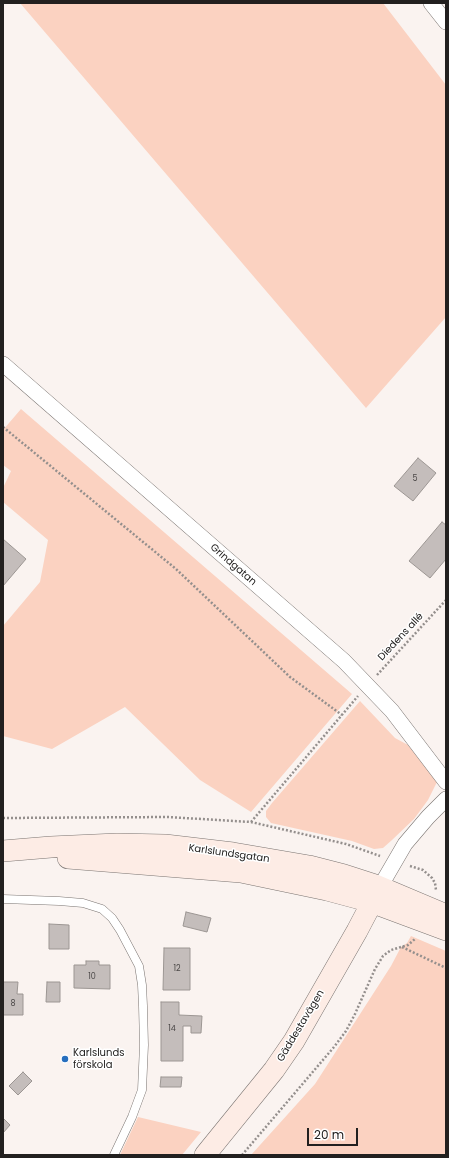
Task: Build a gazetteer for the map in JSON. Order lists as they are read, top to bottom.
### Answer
{
  "streets": {
    "main road": ["Karlslundsgatan", "Gäddestavägen"],
    "street": ["Grindgatan"],
    "path": ["Diedens allé"]
  },
  "crossings": [
    ["Grindgatan", "Diedens allé"],
    ["Karlslundsgatan", "Gäddestavägen"]
  ],
  "places": ["Karlslunds förskola"],
  "house_numbers": [
    "5",
    "12",
    "10",
    "8",
    "14"
  ],
  "scale_bar": "20 m"
}
